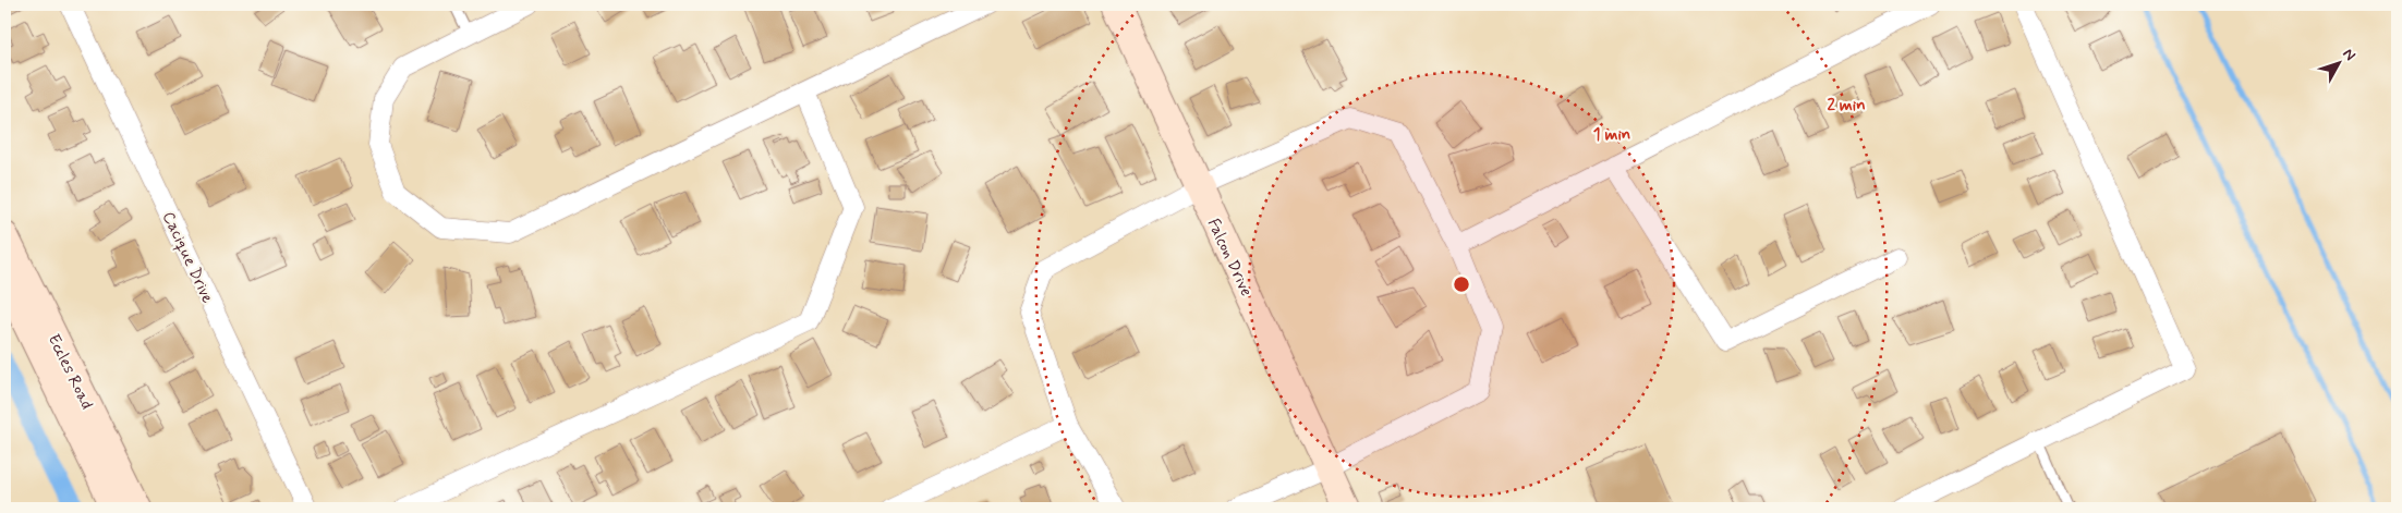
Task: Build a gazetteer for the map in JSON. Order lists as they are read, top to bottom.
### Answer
{
  "streets": {
    "street": ["Cacique Drive", "Falcon Drive", "Eccles Road"]
  },
  "north": "top right",
  "rings": ["2 min", "1 min"]
}
